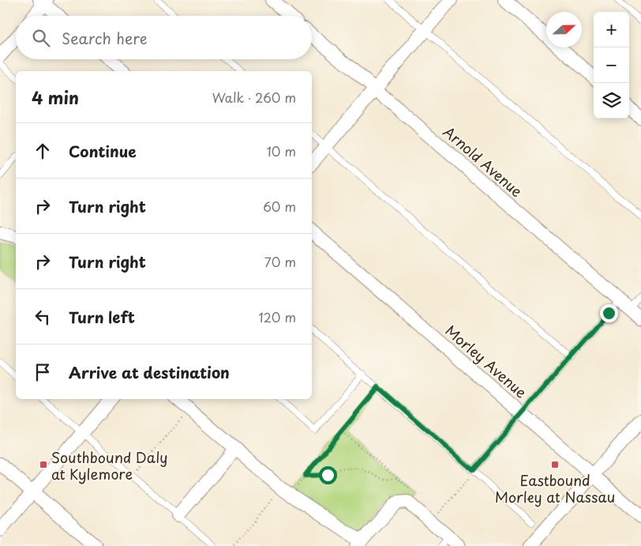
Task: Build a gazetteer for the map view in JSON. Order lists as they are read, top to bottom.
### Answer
{
  "streets": {
    "street": ["Arnold Avenue", "Morley Avenue"]
  },
  "places": {
    "transit": ["Southbound Daly at Kylemore", "Eastbound Morley at Nassau"]
  },
  "north": "right",
  "page": {
    "map_buttons": ["+", "−"],
    "search": "Search here",
    "heading": ["4 min", "Walk · 260 m"],
    "list": [
      ["Continue", "10 m"],
      ["Turn right", "60 m"],
      ["Turn right", "70 m"],
      ["Turn left", "120 m"],
      "Arrive at destination"
    ]
  }
}
